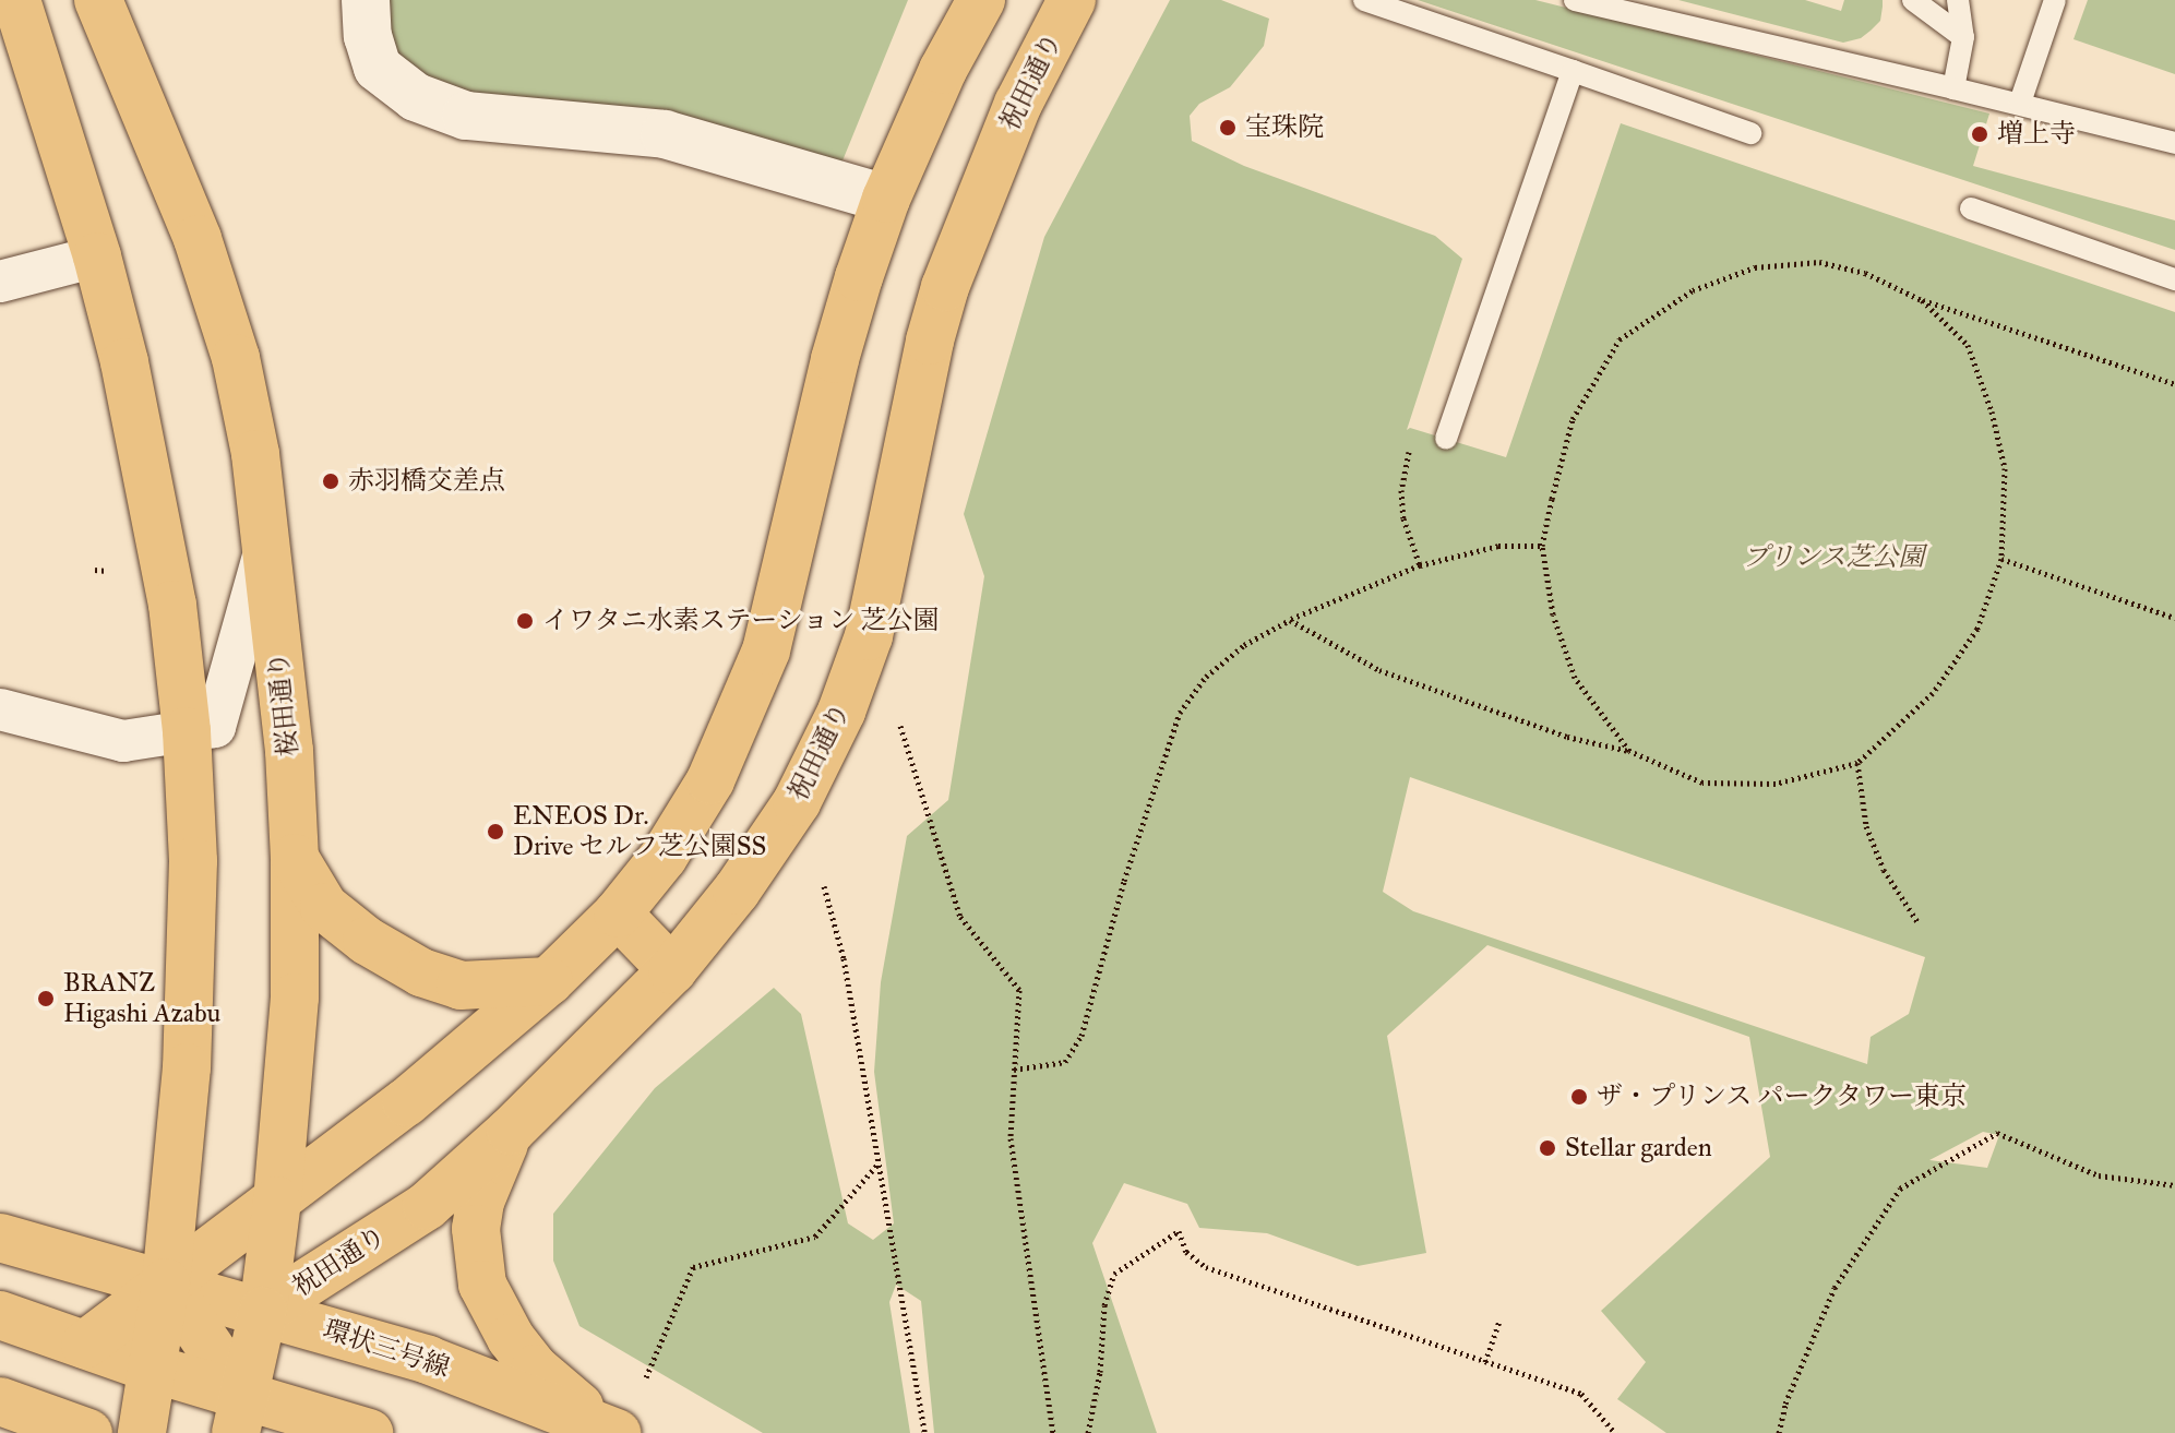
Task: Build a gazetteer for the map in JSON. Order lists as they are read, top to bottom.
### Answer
{
  "streets": {
    "main road": ["祝田通り", "桜田通り", "環状三号線"]
  },
  "crossings": [
    ["祝田通り", "桜田通り"],
    ["祝田通り", "環状三号線"],
    ["桜田通り", "環状三号線"]
  ],
  "parks": ["プリンス芝公園"],
  "places": [
    "宝珠院",
    "増上寺",
    "赤羽橋交差点",
    "イワタニ水素ステーション 芝公園",
    "ENEOS Dr. Drive セルフ芝公園SS",
    "BRANZ Higashi Azabu",
    "ザ・プリンス パークタワー東京",
    "Stellar garden"
  ]
}
